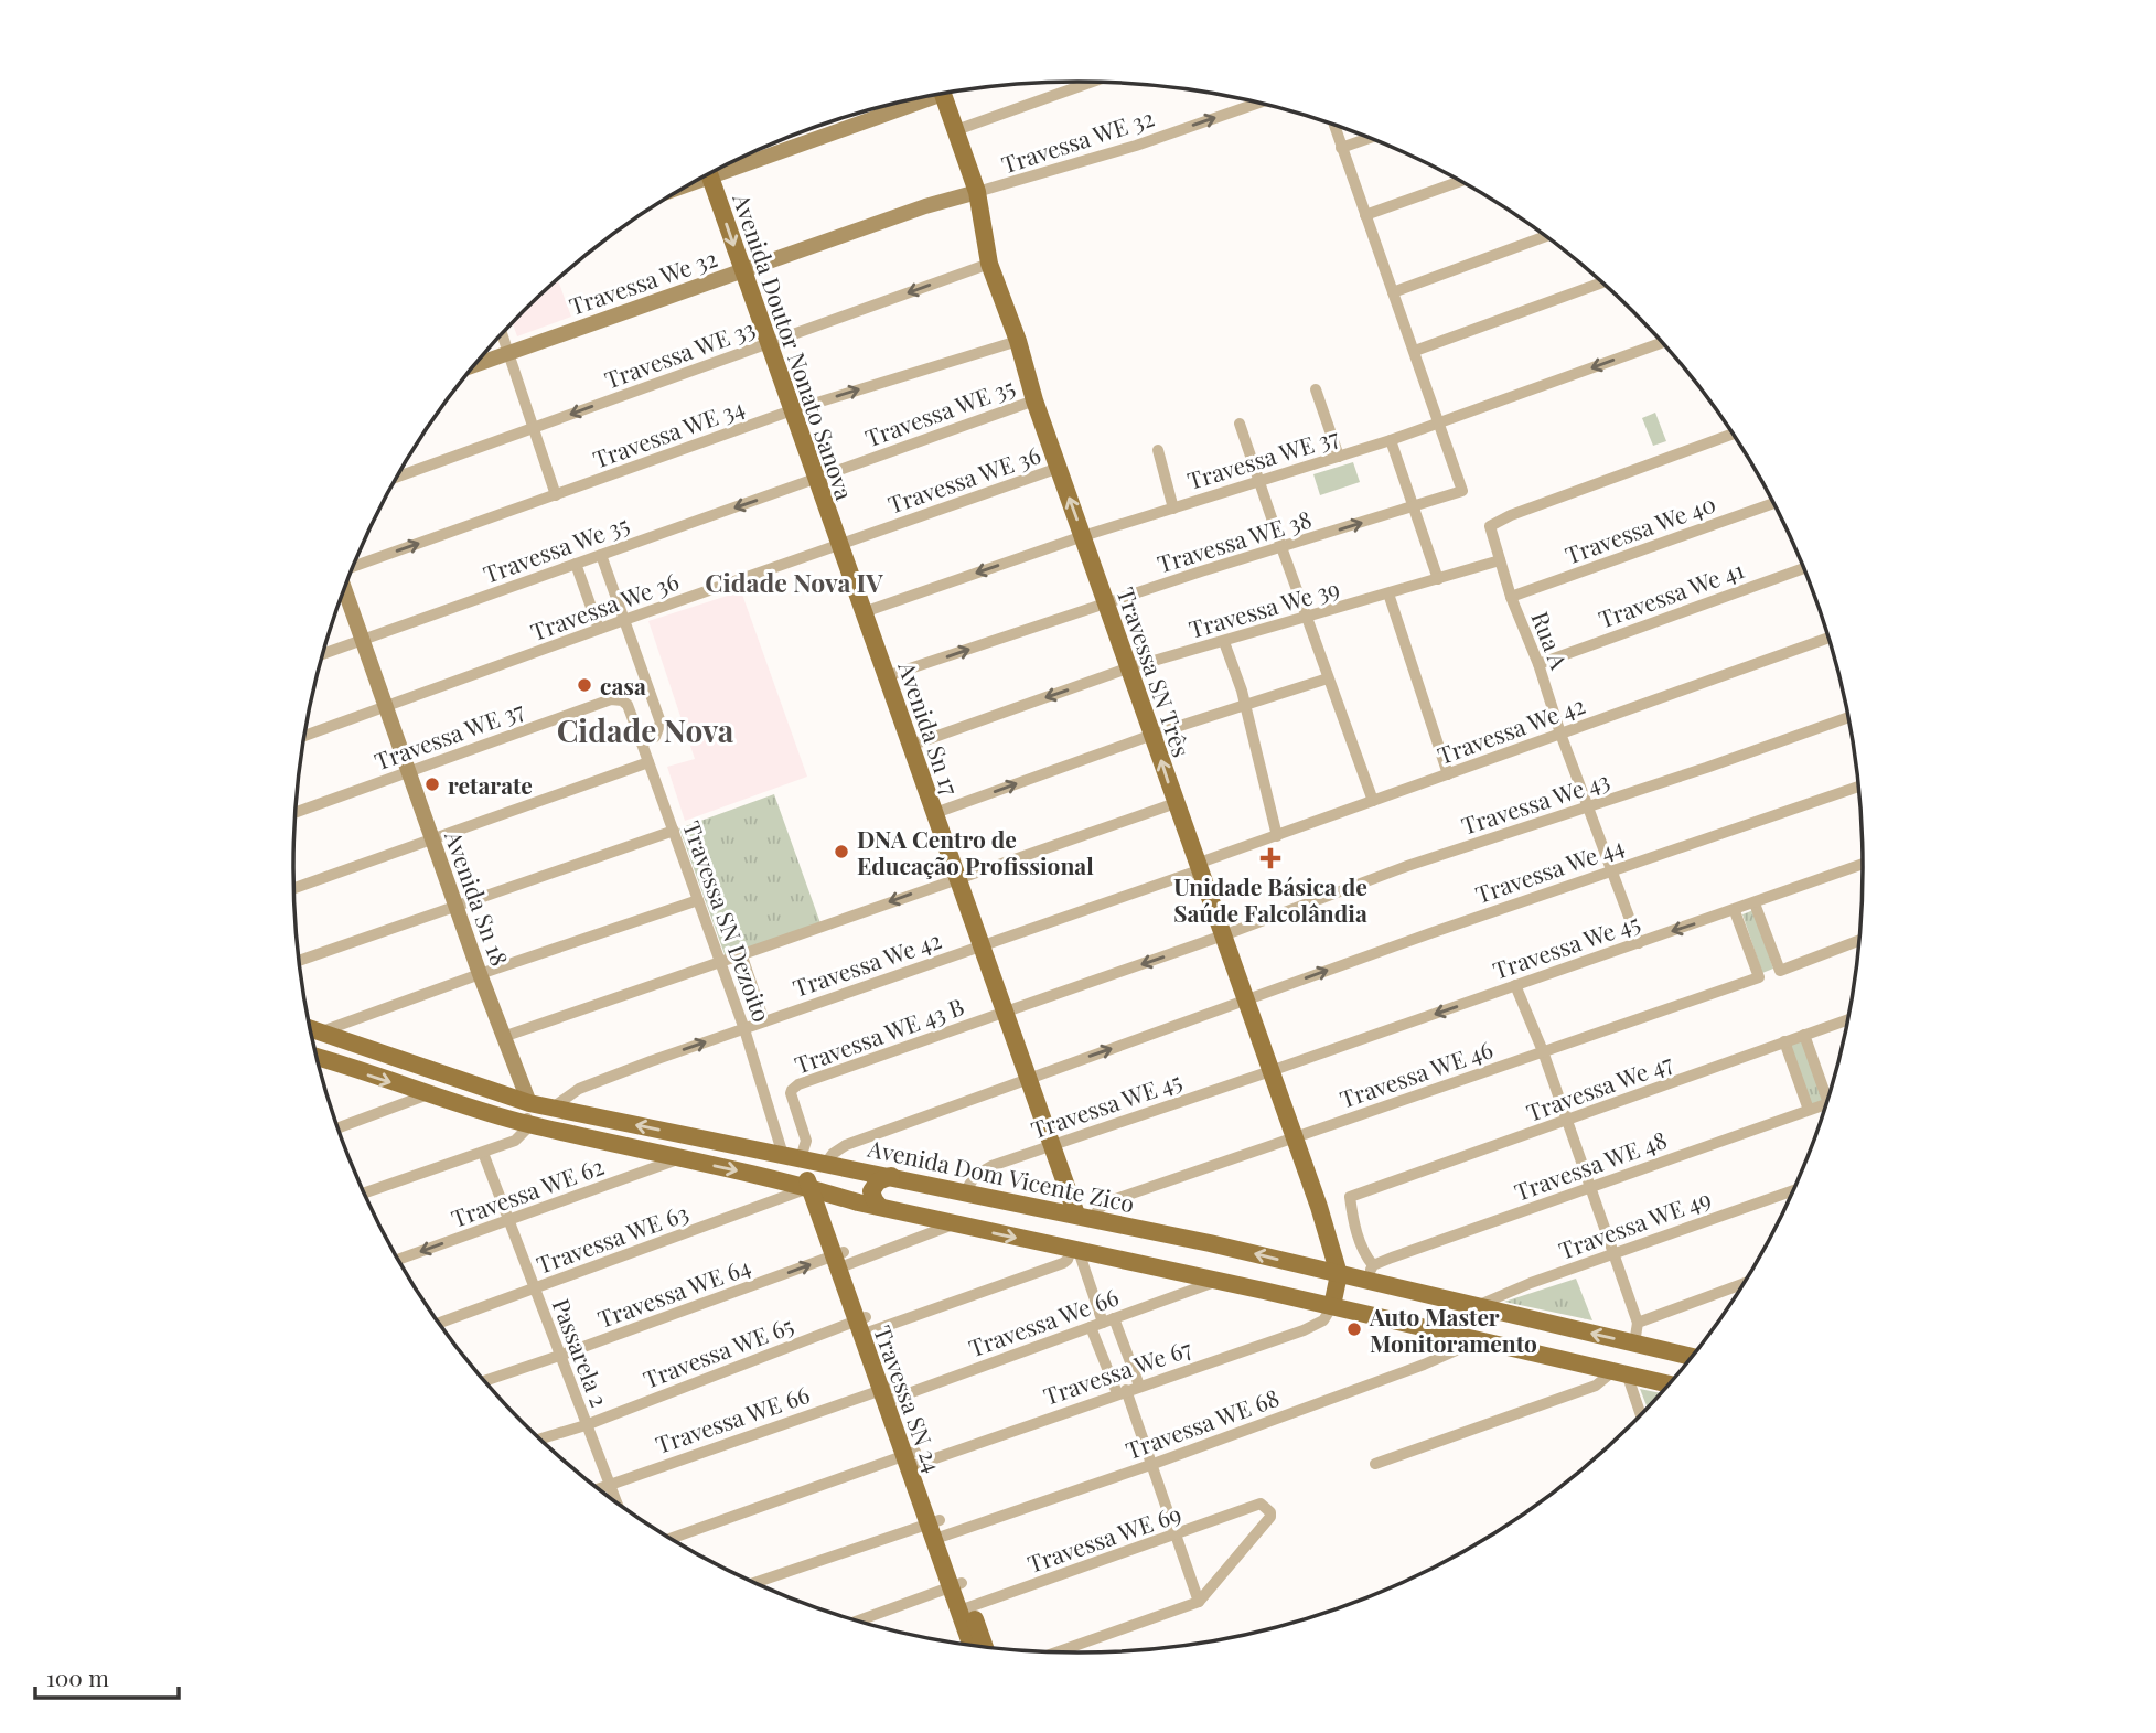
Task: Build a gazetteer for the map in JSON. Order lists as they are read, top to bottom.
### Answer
{
  "streets": {
    "main road": [
      "Avenida Doutor Nonato Sanova",
      "Travessa SN Três",
      "Avenida Sn 17",
      "Avenida Dom Vicente Zico",
      "Travessa SN 24"
    ],
    "street": [
      "Travessa WE 32",
      "Travessa We 32",
      "Travessa WE 33",
      "Travessa WE 35",
      "Travessa WE 34",
      "Travessa WE 37",
      "Travessa WE 36",
      "Travessa We 40",
      "Travessa WE 38",
      "Travessa We 35",
      "Travessa We 41",
      "Travessa We 36",
      "Travessa We 39",
      "Rua A",
      "Travessa We 42",
      "Travessa We 43",
      "Travessa We 44",
      "Avenida Sn 18",
      "Travessa SN Dezoito",
      "Travessa We 45",
      "Travessa WE 43 B",
      "Travessa WE 46",
      "Travessa We 47",
      "Travessa WE 45",
      "Travessa WE 48",
      "Travessa WE 62",
      "Travessa WE 49",
      "Travessa WE 63",
      "Travessa WE 64",
      "Travessa We 66",
      "Travessa WE 65",
      "Passarela 2",
      "Travessa We 67",
      "Travessa WE 66",
      "Travessa WE 68",
      "Travessa WE 69"
    ]
  },
  "crossings": [
    ["Travessa WE 32", "Travessa We 32"],
    ["Travessa WE 32", "Travessa SN Três"],
    ["Travessa We 32", "Avenida Doutor Nonato Sanova"],
    ["Travessa We 32", "Travessa SN Três"],
    ["Avenida Doutor Nonato Sanova", "Travessa WE 33"],
    ["Avenida Doutor Nonato Sanova", "Travessa WE 35"],
    ["Avenida Doutor Nonato Sanova", "Travessa WE 34"],
    ["Avenida Doutor Nonato Sanova", "Travessa WE 36"],
    ["Avenida Doutor Nonato Sanova", "Travessa We 35"],
    ["Avenida Doutor Nonato Sanova", "Travessa We 36"],
    ["Avenida Doutor Nonato Sanova", "Avenida Sn 17"],
    ["Travessa WE 33", "Travessa SN Três"],
    ["Travessa WE 35", "Travessa We 35"],
    ["Travessa WE 35", "Travessa SN Três"],
    ["Travessa WE 34", "Travessa SN Três"],
    ["Travessa WE 37", "Travessa WE 38"],
    ["Travessa WE 37", "Travessa SN Três"],
    ["Travessa WE 37", "Avenida Sn 17"],
    ["Travessa WE 37", "Avenida Sn 18"],
    ["Travessa WE 37", "Travessa SN Dezoito"],
    ["Travessa WE 36", "Travessa We 36"],
    ["Travessa WE 36", "Travessa SN Três"],
    ["Travessa WE 36", "Avenida Sn 17"],
    ["Travessa We 40", "Rua A"],
    ["Travessa WE 38", "Travessa SN Três"],
    ["Travessa WE 38", "Avenida Sn 17"],
    ["Travessa We 35", "Avenida Sn 18"],
    ["Travessa We 41", "Rua A"],
    ["Travessa We 36", "Avenida Sn 17"],
    ["Travessa We 36", "Avenida Sn 18"],
    ["Travessa We 39", "Rua A"],
    ["Travessa We 39", "Travessa SN Três"],
    ["Travessa We 39", "Avenida Sn 17"],
    ["Rua A", "Travessa We 42"],
    ["Rua A", "Travessa We 43"],
    ["Rua A", "Travessa We 44"],
    ["Rua A", "Travessa We 45"],
    ["Travessa SN Três", "Travessa We 42"],
    ["Travessa SN Três", "Travessa We 43"],
    ["Travessa SN Três", "Travessa We 44"],
    ["Travessa SN Três", "Travessa We 45"],
    ["Travessa SN Três", "Travessa WE 46"],
    ["Travessa SN Três", "Travessa WE 45"],
    ["Travessa SN Três", "Avenida Dom Vicente Zico"],
    ["Avenida Sn 17", "Travessa We 42"],
    ["Avenida Sn 17", "Travessa WE 43 B"],
    ["Avenida Sn 17", "Travessa WE 45"],
    ["Travessa We 42", "Travessa SN Dezoito"],
    ["Travessa We 42", "Avenida Dom Vicente Zico"],
    ["Avenida Sn 18", "Avenida Dom Vicente Zico"],
    ["Travessa SN Dezoito", "Avenida Dom Vicente Zico"],
    ["Travessa We 45", "Travessa WE 46"],
    ["Travessa We 45", "Travessa WE 45"],
    ["Travessa WE 43 B", "Avenida Dom Vicente Zico"],
    ["Travessa WE 43 B", "Travessa SN 24"],
    ["Travessa WE 46", "Avenida Dom Vicente Zico"],
    ["Travessa We 47", "Travessa WE 48"],
    ["Travessa We 47", "Avenida Dom Vicente Zico"],
    ["Travessa WE 45", "Avenida Dom Vicente Zico"],
    ["Travessa WE 48", "Avenida Dom Vicente Zico"],
    ["Avenida Dom Vicente Zico", "Travessa WE 49"],
    ["Avenida Dom Vicente Zico", "Travessa SN 24"],
    ["Travessa WE 62", "Passarela 2"],
    ["Travessa WE 63", "Passarela 2"],
    ["Travessa WE 63", "Travessa SN 24"],
    ["Travessa WE 64", "Passarela 2"],
    ["Travessa WE 64", "Travessa SN 24"],
    ["Travessa We 66", "Travessa SN 24"],
    ["Travessa We 66", "Travessa WE 66"],
    ["Travessa WE 65", "Passarela 2"],
    ["Travessa WE 65", "Travessa SN 24"],
    ["Passarela 2", "Travessa WE 66"],
    ["Travessa We 67", "Travessa SN 24"],
    ["Travessa SN 24", "Travessa WE 66"],
    ["Travessa SN 24", "Travessa WE 68"],
    ["Travessa SN 24", "Travessa WE 69"]
  ],
  "one_way": [
    "Travessa WE 33",
    "Travessa WE 34",
    "Travessa WE 38",
    "Travessa We 35",
    "Travessa We 44",
    "Travessa We 45",
    "Travessa WE 64"
  ],
  "districts": ["Cidade Nova IV", "Cidade Nova"],
  "places": {
    "other": [
      "casa",
      "retarate",
      "DNA Centro de Educação Profissional",
      "Auto Master Monitoramento"
    ],
    "health": ["Unidade Básica de Saúde Falcolândia"]
  },
  "scale_bar": "100 m"
}
